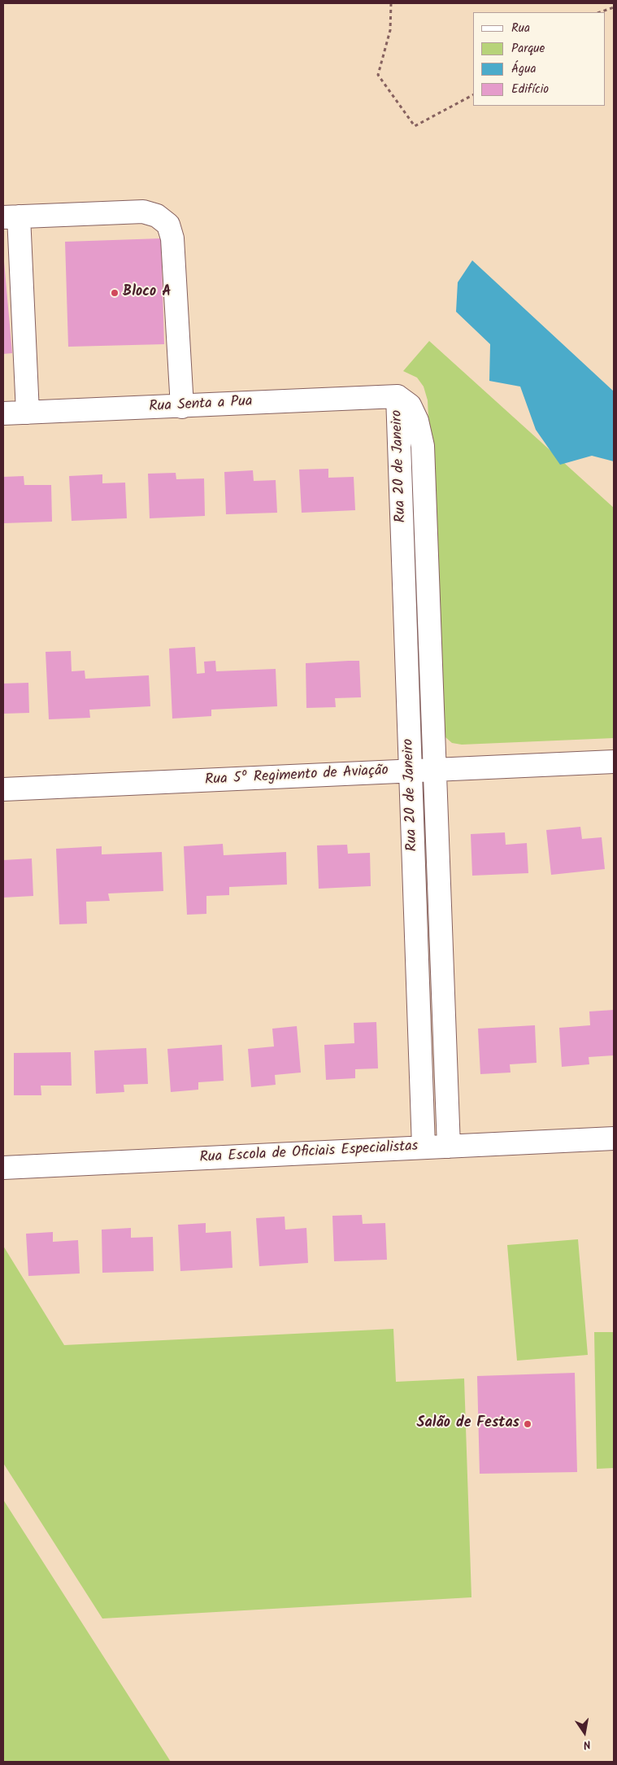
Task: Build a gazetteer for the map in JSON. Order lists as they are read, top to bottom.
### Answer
{
  "streets": {
    "street": [
      "Rua Senta a Pua",
      "Rua 20 de Janeiro",
      "Rua 5º Regimento de Aviação",
      "Rua Escola de Oficiais Especialistas"
    ]
  },
  "crossings": [
    ["Rua Senta a Pua", "Rua 20 de Janeiro"],
    ["Rua 20 de Janeiro", "Rua 5º Regimento de Aviação"],
    ["Rua 20 de Janeiro", "Rua Escola de Oficiais Especialistas"]
  ],
  "places": ["Bloco A", "Salão de Festas"],
  "legend": [
    "Rua",
    "Parque",
    "Água",
    "Edifício"
  ],
  "north": "bottom"
}
